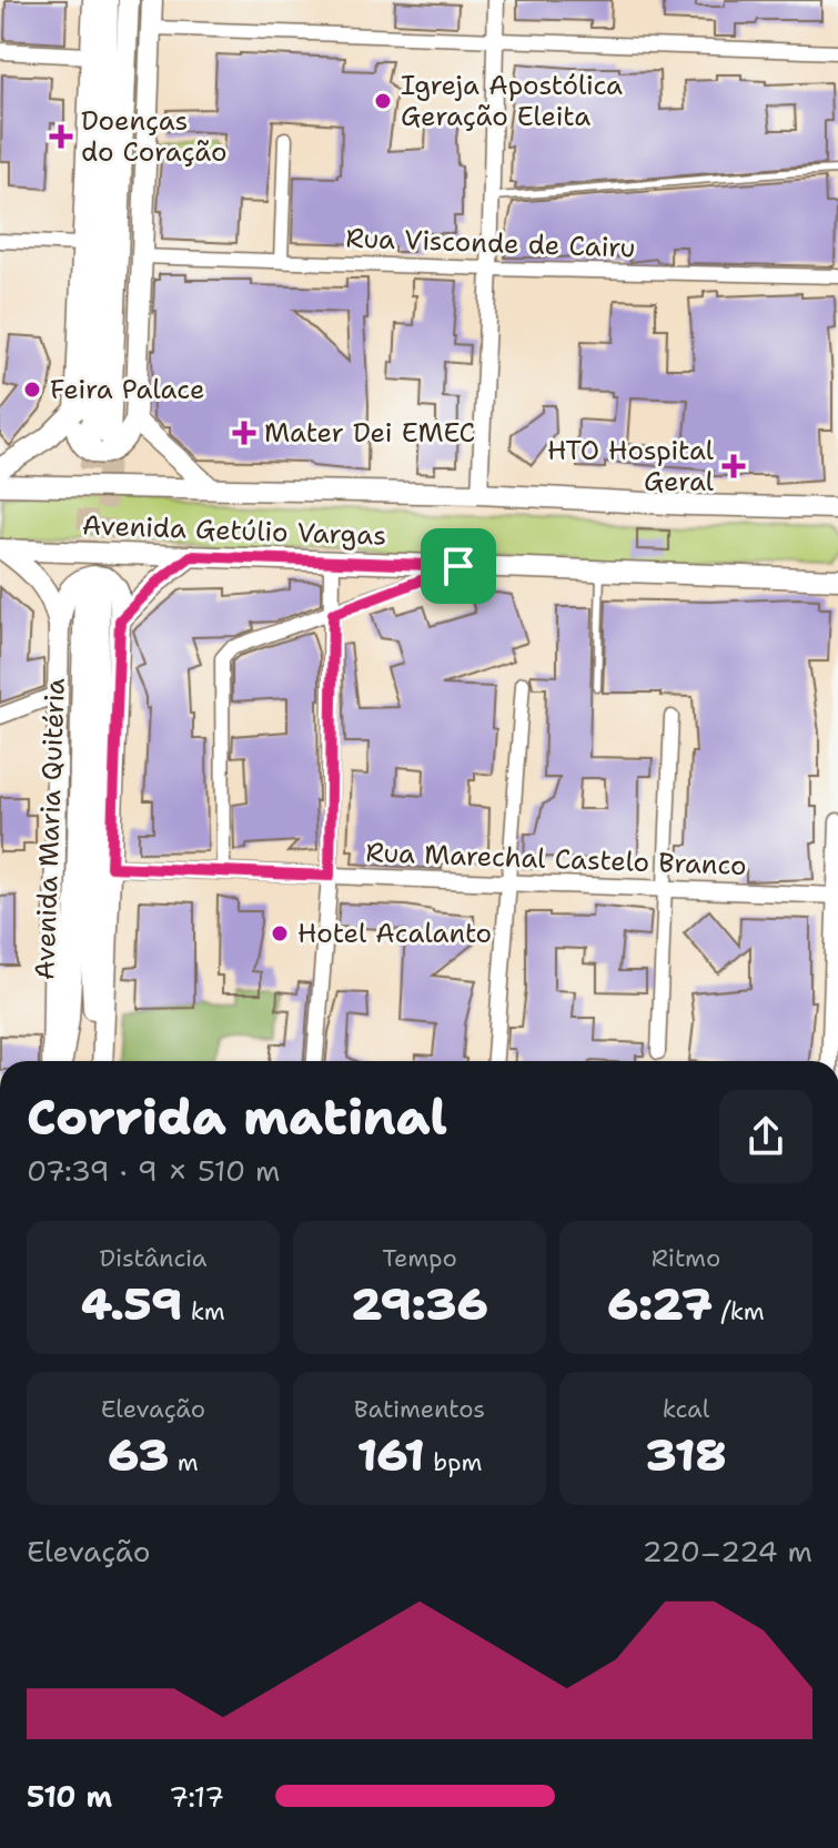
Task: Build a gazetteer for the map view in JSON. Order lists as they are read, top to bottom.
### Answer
{
  "streets": {
    "main road": ["Avenida Getúlio Vargas", "Avenida Maria Quitéria"],
    "street": ["Rua Visconde de Cairu", "Rua Marechal Castelo Branco"]
  },
  "places": {
    "other": ["Igreja Apostólica Geração Eleita", "Feira Palace", "Hotel Acalanto"],
    "health": ["Doenças do Coração", "Mater Dei EMEC", "HTO Hospital Geral"]
  },
  "page": {
    "heading": ["Corrida matinal", "07:39 · 9 × 510 m"],
    "stats": [
      ["Distância", "4.59 km"],
      ["Tempo", "29:36"],
      ["Ritmo", "6:27 /km"],
      ["Elevação", "63 m"],
      ["Batimentos", "161 bpm"],
      ["kcal", "318"]
    ],
    "chart": ["Elevação", "220–224 m"],
    "list": [
      {
        "name": "510 m",
        "note": "7:17"
      }
    ]
  }
}
